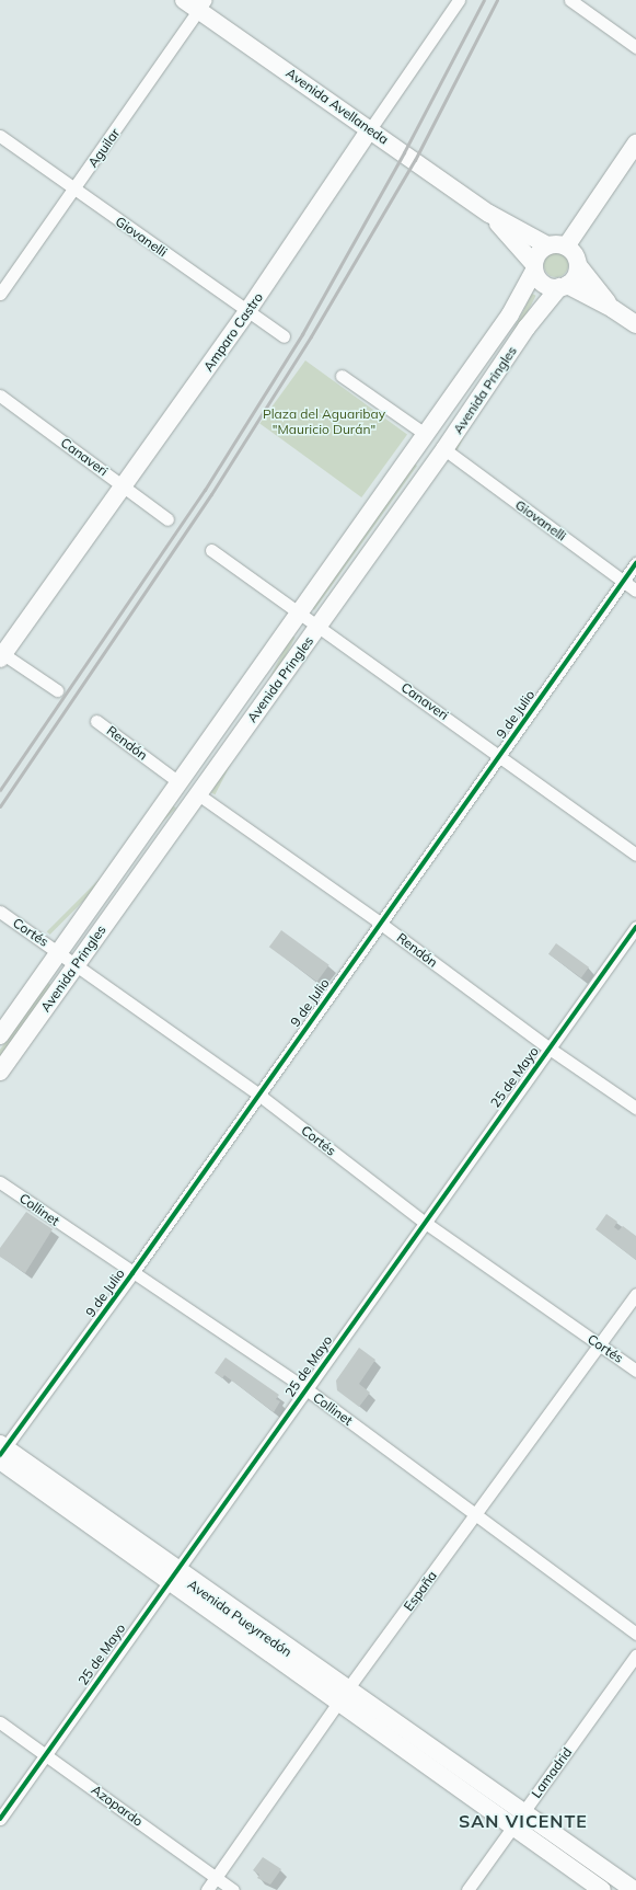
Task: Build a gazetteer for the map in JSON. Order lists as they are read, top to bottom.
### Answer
{
  "streets": {
    "main road": [
      "Avenida Avellaneda",
      "Amparo Castro",
      "Avenida Pringles",
      "Avenida Pueyrredón"
    ],
    "street": [
      "Aguilar",
      "Giovanelli",
      "Canaveri",
      "9 de Julio",
      "Rendón",
      "Cortés",
      "25 de Mayo",
      "Collinet",
      "España",
      "Lamadrid",
      "Azopardo"
    ]
  },
  "crossings": [
    ["Avenida Avellaneda", "Aguilar"],
    ["Avenida Avellaneda", "Amparo Castro"],
    ["Avenida Avellaneda", "Avenida Pringles"],
    ["Aguilar", "Giovanelli"],
    ["Giovanelli", "Amparo Castro"],
    ["Giovanelli", "Avenida Pringles"],
    ["Giovanelli", "9 de Julio"],
    ["Amparo Castro", "Canaveri"],
    ["Avenida Pringles", "Canaveri"],
    ["Avenida Pringles", "Rendón"],
    ["Avenida Pringles", "Cortés"],
    ["Canaveri", "9 de Julio"],
    ["9 de Julio", "Rendón"],
    ["9 de Julio", "Cortés"],
    ["9 de Julio", "Collinet"],
    ["9 de Julio", "Avenida Pueyrredón"],
    ["Rendón", "25 de Mayo"],
    ["Cortés", "25 de Mayo"],
    ["Cortés", "España"],
    ["25 de Mayo", "Collinet"],
    ["25 de Mayo", "Avenida Pueyrredón"],
    ["25 de Mayo", "Azopardo"],
    ["Collinet", "España"],
    ["España", "Avenida Pueyrredón"],
    ["España", "Azopardo"],
    ["Avenida Pueyrredón", "Lamadrid"]
  ],
  "districts": ["SAN VICENTE"],
  "parks": ["Plaza del Aguaribay \"Mauricio Durán\""]
}
